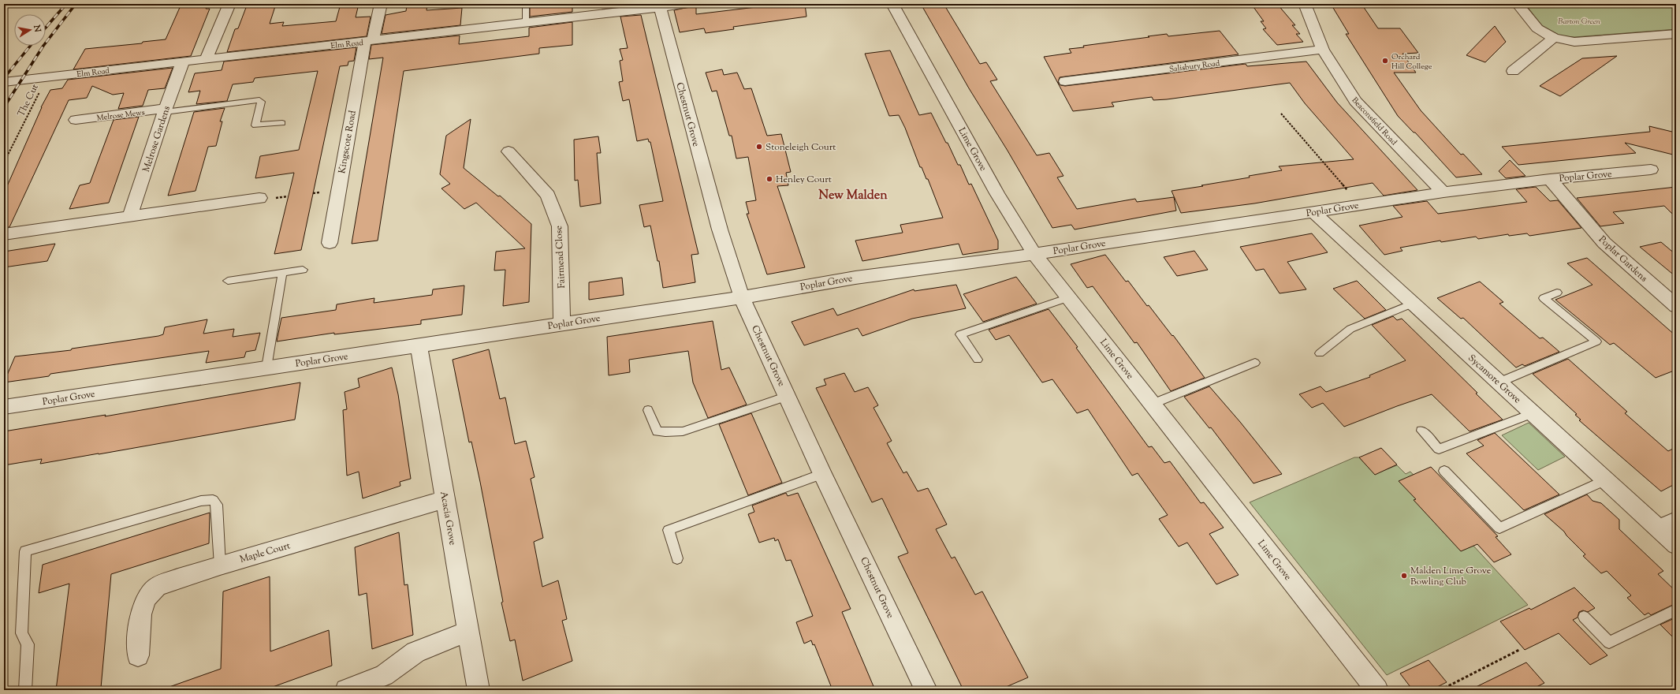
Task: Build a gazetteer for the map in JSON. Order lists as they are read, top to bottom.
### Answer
{
  "streets": {
    "street": [
      "Elm Road",
      "Salisbury Road",
      "Melrose Mews",
      "Chestnut Grove",
      "Beaconsfield Road",
      "Melrose Gardens",
      "Kingscote Road",
      "Lime Grove",
      "Poplar Grove",
      "Fairmead Close",
      "Poplar Gardens",
      "Sycamore Grove",
      "Acacia Grove",
      "Maple Court"
    ],
    "path": ["The Cut"]
  },
  "crossings": [
    ["Elm Road", "The Cut"],
    ["Elm Road", "Chestnut Grove"],
    ["Elm Road", "Melrose Gardens"],
    ["Elm Road", "Kingscote Road"],
    ["Salisbury Road", "Beaconsfield Road"],
    ["Melrose Mews", "Melrose Gardens"],
    ["Chestnut Grove", "Poplar Grove"],
    ["Beaconsfield Road", "Poplar Grove"],
    ["Lime Grove", "Poplar Grove"],
    ["Poplar Grove", "Fairmead Close"],
    ["Poplar Grove", "Poplar Gardens"],
    ["Poplar Grove", "Sycamore Grove"],
    ["Poplar Grove", "Acacia Grove"],
    ["Acacia Grove", "Maple Court"]
  ],
  "districts": ["New Malden"],
  "parks": ["Barton Green"],
  "places": [
    "Orchard Hill College",
    "Stoneleigh Court",
    "Henley Court",
    "Malden Lime Grove Bowling Club"
  ],
  "north": "right"
}
